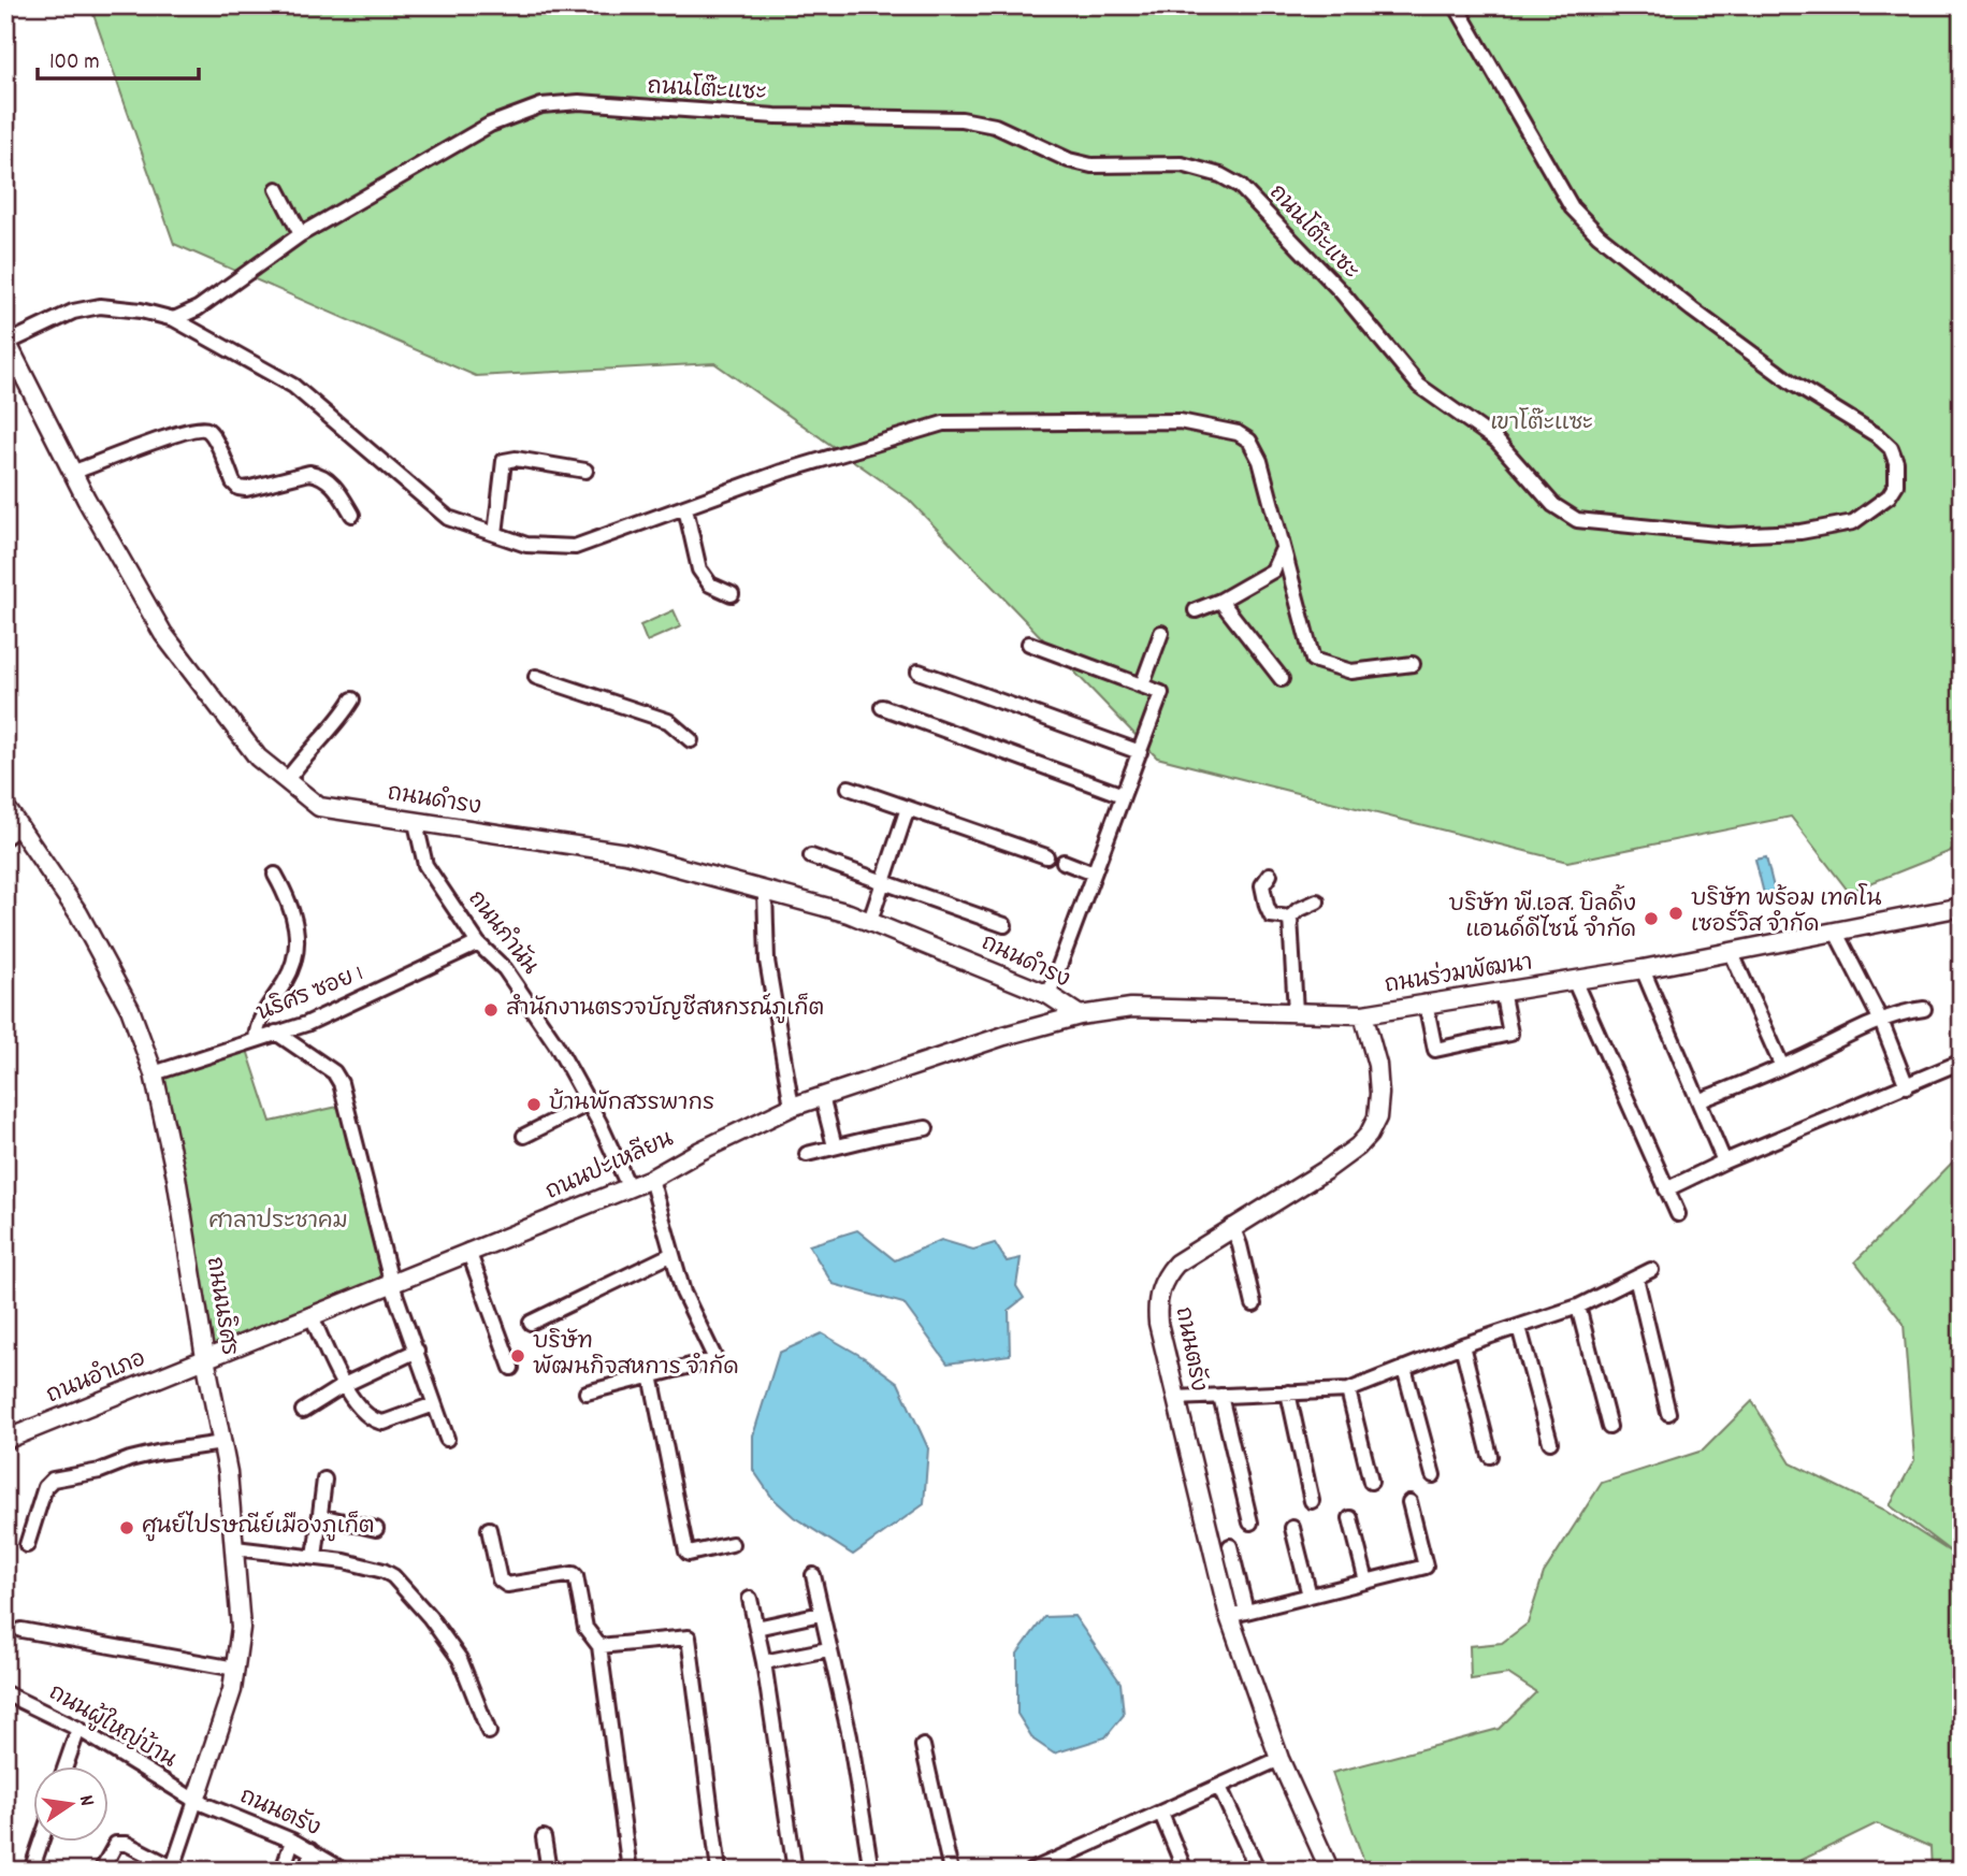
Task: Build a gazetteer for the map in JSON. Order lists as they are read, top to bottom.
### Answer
{
  "streets": {
    "street": [
      "ถนนโต๊ะแซะ",
      "ถนนดำรง",
      "ถนนกำนัน",
      "ถนนร่วมพัฒนา",
      "นริศร ซอย 1",
      "ถนนปะเหลียน",
      "ถนนนริศร",
      "ถนนตรัง",
      "ถนนอำเภอ",
      "ถนนผู้ใหญ่บ้าน"
    ]
  },
  "crossings": [
    ["ถนนดำรง", "ถนนกำนัน"],
    ["ถนนดำรง", "ถนนปะเหลียน"],
    ["ถนนกำนัน", "นริศร ซอย 1"],
    ["ถนนกำนัน", "ถนนปะเหลียน"],
    ["ถนนร่วมพัฒนา", "ถนนตรัง"],
    ["นริศร ซอย 1", "ถนนนริศร"],
    ["ถนนปะเหลียน", "ถนนนริศร"],
    ["ถนนปะเหลียน", "ถนนอำเภอ"],
    ["ถนนนริศร", "ถนนตรัง"],
    ["ถนนนริศร", "ถนนอำเภอ"],
    ["ถนนนริศร", "ถนนผู้ใหญ่บ้าน"],
    ["ถนนตรัง", "ถนนผู้ใหญ่บ้าน"]
  ],
  "parks": ["เขาโต๊ะแซะ", "ศาลาประชาคม"],
  "places": [
    "บริษัท พร้อม เทคโน เซอร์วิส จำกัด",
    "บริษัท พี.เอส. บิลดิ้ง แอนด์ดีไซน์ จำกัด",
    "สำนักงานตรวจบัญชีสหกรณ์ภูเก็ต",
    "บ้านพักสรรพากร",
    "บริษัท พัฒนกิจสหการ จำกัด",
    "ศูนย์ไปรษณีย์เมืองภูเก็ต"
  ],
  "scale_bar": "100 m",
  "north": "right"
}
